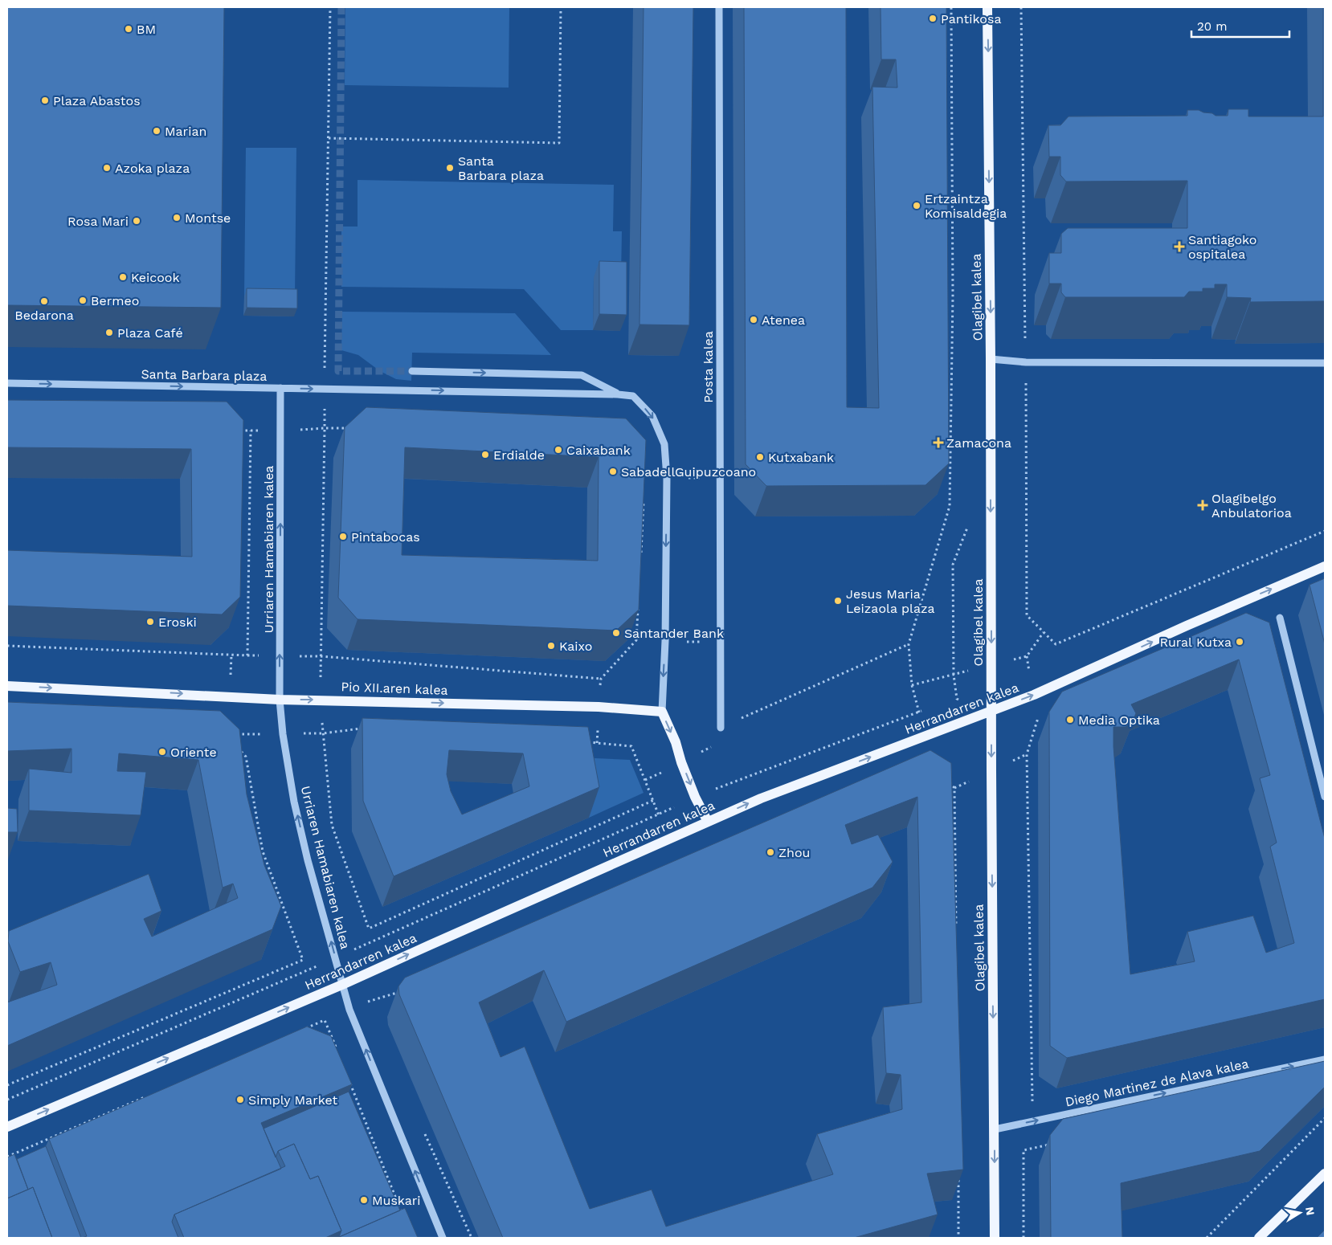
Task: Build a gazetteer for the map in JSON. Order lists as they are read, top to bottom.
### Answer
{
  "streets": {
    "main road": ["Olagibel kalea", "Pio XII.aren kalea", "Herrandarren kalea"],
    "street": [
      "Posta kalea",
      "Santa Barbara plaza",
      "Urriaren Hamabiaren kalea",
      "Diego Martinez de Alava kalea"
    ]
  },
  "crossings": [
    ["Olagibel kalea", "Herrandarren kalea"],
    ["Olagibel kalea", "Diego Martinez de Alava kalea"],
    ["Santa Barbara plaza", "Urriaren Hamabiaren kalea"],
    ["Urriaren Hamabiaren kalea", "Pio XII.aren kalea"],
    ["Urriaren Hamabiaren kalea", "Herrandarren kalea"]
  ],
  "one_way": [
    "Olagibel kalea",
    "Urriaren Hamabiaren kalea",
    "Pio XII.aren kalea",
    "Herrandarren kalea",
    "Diego Martinez de Alava kalea"
  ],
  "places": {
    "other": [
      "Pantikosa",
      "BM",
      "Plaza Abastos",
      "Marian",
      "Azoka plaza",
      "Santa Barbara plaza",
      "Ertzaintza Komisaldegia",
      "Montse",
      "Rosa Mari",
      "Keicook",
      "Bermeo",
      "Bedarona",
      "Atenea",
      "Plaza Café",
      "Caixabank",
      "Erdialde",
      "Kutxabank",
      "SabadellGuipuzcoano",
      "Pintabocas",
      "Jesus Maria Leizaola plaza",
      "Eroski",
      "Santander Bank",
      "Rural Kutxa",
      "Kaixo",
      "Media Optika",
      "Oriente",
      "Zhou",
      "Simply Market",
      "Muskari"
    ],
    "health": ["Santiagoko ospitalea", "Zamacona", "Olagibelgo Anbulatorioa"]
  },
  "scale_bar": "20 m",
  "north": "right"
}
